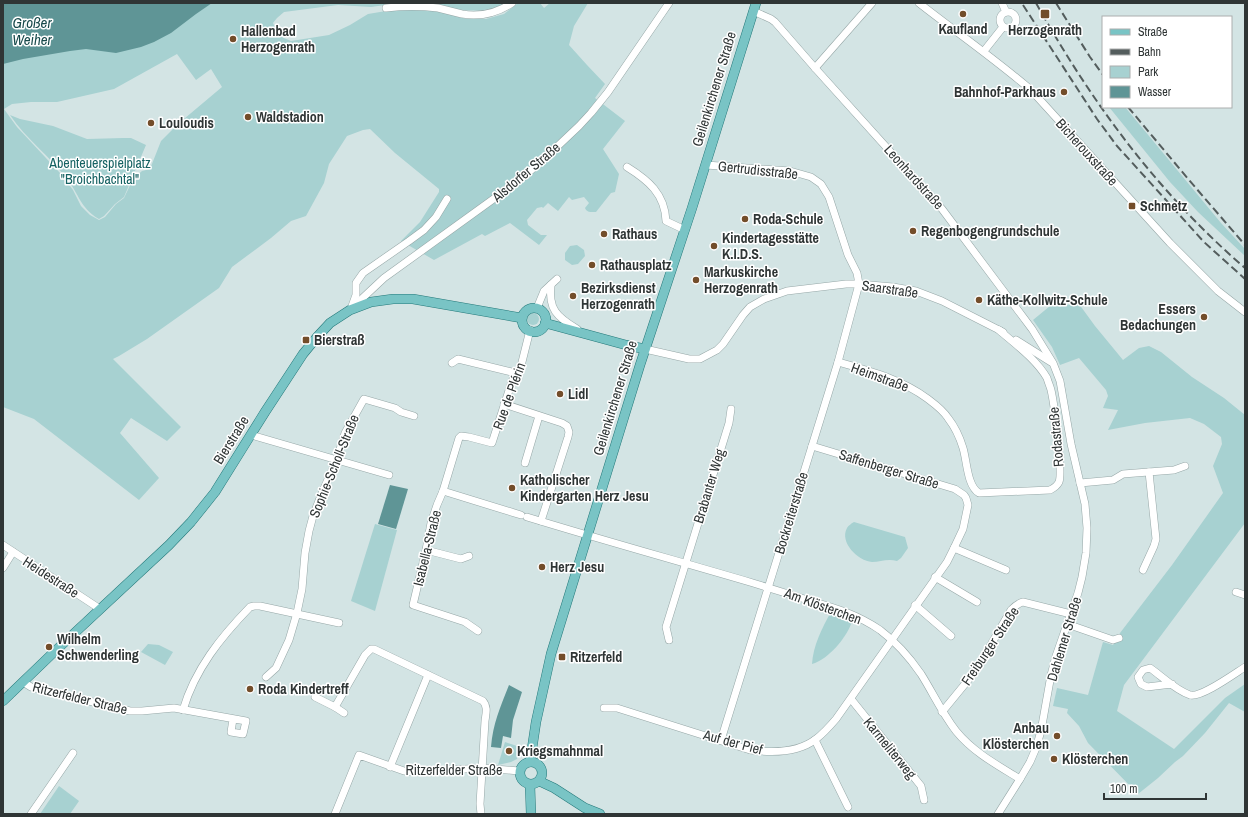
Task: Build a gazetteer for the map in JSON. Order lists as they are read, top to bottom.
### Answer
{
  "streets": {
    "main road": ["Geilenkirchener Straße", "Bierstraße"],
    "street": [
      "Bicherouxstraße",
      "Gertrudisstraße",
      "Alsdorfer Straße",
      "Leonhardstraße",
      "Saarstraße",
      "Heimstraße",
      "Rue de Plérin",
      "Rodastraße",
      "Sophie-Scholl-Straße",
      "Saffenberger Straße",
      "Brabanter Weg",
      "Bockreiterstraße",
      "Isabella-Straße",
      "Heidestraße",
      "Am Klösterchen",
      "Dahlemer Straße",
      "Freiburger Straße",
      "Ritzerfelder Straße",
      "Auf der Pief",
      "Karmeliterweg"
    ]
  },
  "crossings": [
    ["Geilenkirchener Straße", "Gertrudisstraße"],
    ["Geilenkirchener Straße", "Leonhardstraße"],
    ["Geilenkirchener Straße", "Saarstraße"],
    ["Geilenkirchener Straße", "Am Klösterchen"],
    ["Geilenkirchener Straße", "Ritzerfelder Straße"],
    ["Gertrudisstraße", "Saarstraße"],
    ["Gertrudisstraße", "Bockreiterstraße"],
    ["Alsdorfer Straße", "Bierstraße"],
    ["Leonhardstraße", "Saarstraße"],
    ["Saarstraße", "Rodastraße"],
    ["Saarstraße", "Bockreiterstraße"],
    ["Heimstraße", "Rodastraße"],
    ["Heimstraße", "Bockreiterstraße"],
    ["Rue de Plérin", "Bierstraße"],
    ["Rue de Plérin", "Isabella-Straße"],
    ["Rue de Plérin", "Am Klösterchen"],
    ["Bierstraße", "Heidestraße"],
    ["Bierstraße", "Ritzerfelder Straße"],
    ["Saffenberger Straße", "Bockreiterstraße"],
    ["Saffenberger Straße", "Auf der Pief"],
    ["Brabanter Weg", "Am Klösterchen"],
    ["Bockreiterstraße", "Am Klösterchen"],
    ["Bockreiterstraße", "Auf der Pief"],
    ["Isabella-Straße", "Am Klösterchen"],
    ["Am Klösterchen", "Dahlemer Straße"],
    ["Am Klösterchen", "Freiburger Straße"],
    ["Am Klösterchen", "Auf der Pief"],
    ["Dahlemer Straße", "Freiburger Straße"],
    ["Auf der Pief", "Karmeliterweg"]
  ],
  "water": ["Großer Weiher"],
  "parks": ["Abenteuerspielplatz \"Broichbachtal\""],
  "places": {
    "other": [
      "Kaufland",
      "Hallenbad Herzogenrath",
      "Bahnhof-Parkhaus",
      "Waldstadion",
      "Louloudis",
      "Roda-Schule",
      "Regenbogengrundschule",
      "Rathaus",
      "Kindertagesstätte K.I.D.S.",
      "Rathausplatz",
      "Markuskirche Herzogenrath",
      "Bezirksdienst Herzogenrath",
      "Käthe-Kollwitz-Schule",
      "Essers Bedachungen",
      "Lidl",
      "Katholischer Kindergarten Herz Jesu",
      "Herz Jesu",
      "Wilhelm Schwenderling",
      "Roda Kindertreff",
      "Anbau Klösterchen",
      "Kriegsmahnmal",
      "Klösterchen"
    ],
    "transit": [
      "Herzogenrath",
      "Schmetz",
      "Bierstraß",
      "Ritzerfeld"
    ]
  },
  "legend": [
    "Straße",
    "Bahn",
    "Park",
    "Wasser"
  ],
  "scale_bar": "100 m"
}
